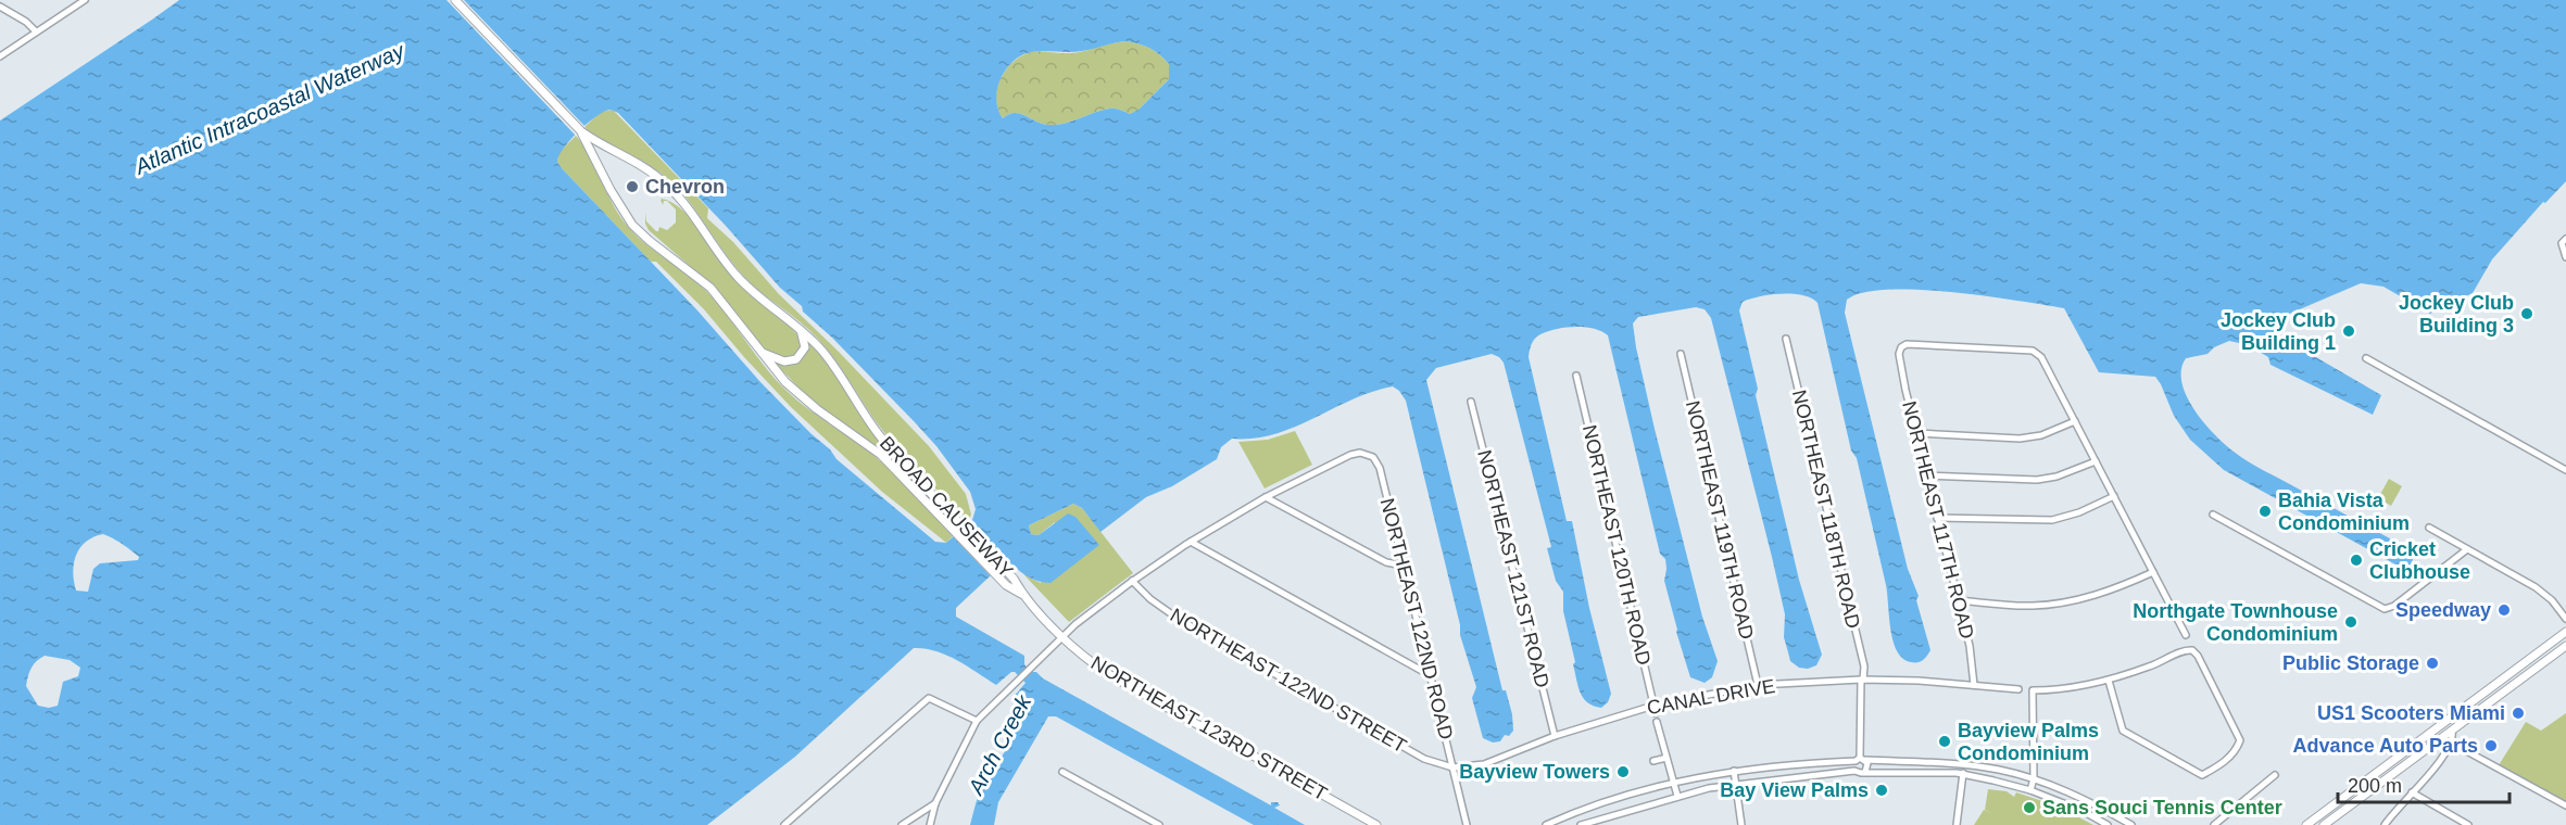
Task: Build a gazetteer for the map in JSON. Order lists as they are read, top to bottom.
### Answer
{
  "streets": {
    "main road": ["BROAD CAUSEWAY", "NORTHEAST 123RD STREET"],
    "street": [
      "NORTHEAST 118TH ROAD",
      "NORTHEAST 119TH ROAD",
      "NORTHEAST 117TH ROAD",
      "NORTHEAST 120TH ROAD",
      "NORTHEAST 121ST ROAD",
      "NORTHEAST 122ND ROAD",
      "NORTHEAST 122ND STREET",
      "CANAL DRIVE"
    ]
  },
  "crossings": [
    ["BROAD CAUSEWAY", "NORTHEAST 123RD STREET"],
    ["NORTHEAST 118TH ROAD", "CANAL DRIVE"],
    ["NORTHEAST 119TH ROAD", "CANAL DRIVE"],
    ["NORTHEAST 117TH ROAD", "CANAL DRIVE"],
    ["NORTHEAST 120TH ROAD", "CANAL DRIVE"],
    ["NORTHEAST 121ST ROAD", "CANAL DRIVE"],
    ["NORTHEAST 122ND ROAD", "NORTHEAST 122ND STREET"],
    ["NORTHEAST 122ND ROAD", "CANAL DRIVE"],
    ["NORTHEAST 122ND STREET", "CANAL DRIVE"]
  ],
  "water": ["Atlantic Intracoastal Waterway", "Arch Creek"],
  "places": [
    "Chevron",
    "Jockey Club Building 3",
    "Jockey Club Building 1",
    "Bahia Vista Condominium",
    "Cricket Clubhouse",
    "Speedway",
    "Northgate Townhouse Condominium",
    "Public Storage",
    "US1 Scooters Miami",
    "Bayview Palms Condominium",
    "Advance Auto Parts",
    "Bayview Towers",
    "Bay View Palms",
    "Sans Souci Tennis Center"
  ],
  "scale_bar": "200 m"
}
